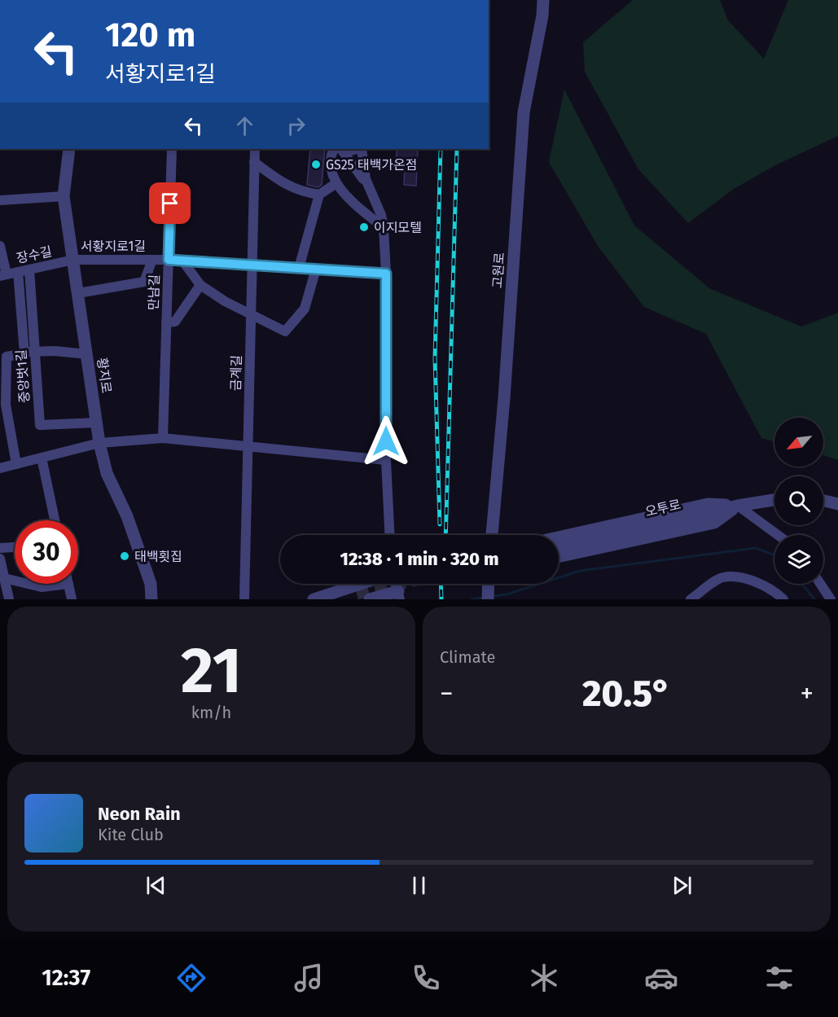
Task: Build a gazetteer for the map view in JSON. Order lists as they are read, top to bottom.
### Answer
{
  "streets": {
    "street": [
      "서황지로1길",
      "장수길",
      "고원로",
      "만남길",
      "금계길",
      "황지로",
      "중앙벗1길",
      "오투로"
    ]
  },
  "crossings": [
    ["서황지로1길", "장수길"],
    ["서황지로1길", "만남길"],
    ["서황지로1길", "금계길"],
    ["서황지로1길", "황지로"],
    ["장수길", "황지로"],
    ["장수길", "중앙벗1길"],
    ["황지로", "중앙벗1길"]
  ],
  "places": ["GS25 태백가온점", "이지모텔", "태백횟집"],
  "north": "bottom left",
  "page": {
    "turn": ["120 m", "서황지로1길"],
    "limit": "30",
    "trip": "12:38 · 1 min · 320 m",
    "tile": [
      ["21", "km/h"],
      "Climate"
    ],
    "heat": ["−", "20.5°", "+"],
    "song": ["Neon Rain", "Kite Club"],
    "tabs": "12:37"
  }
}
